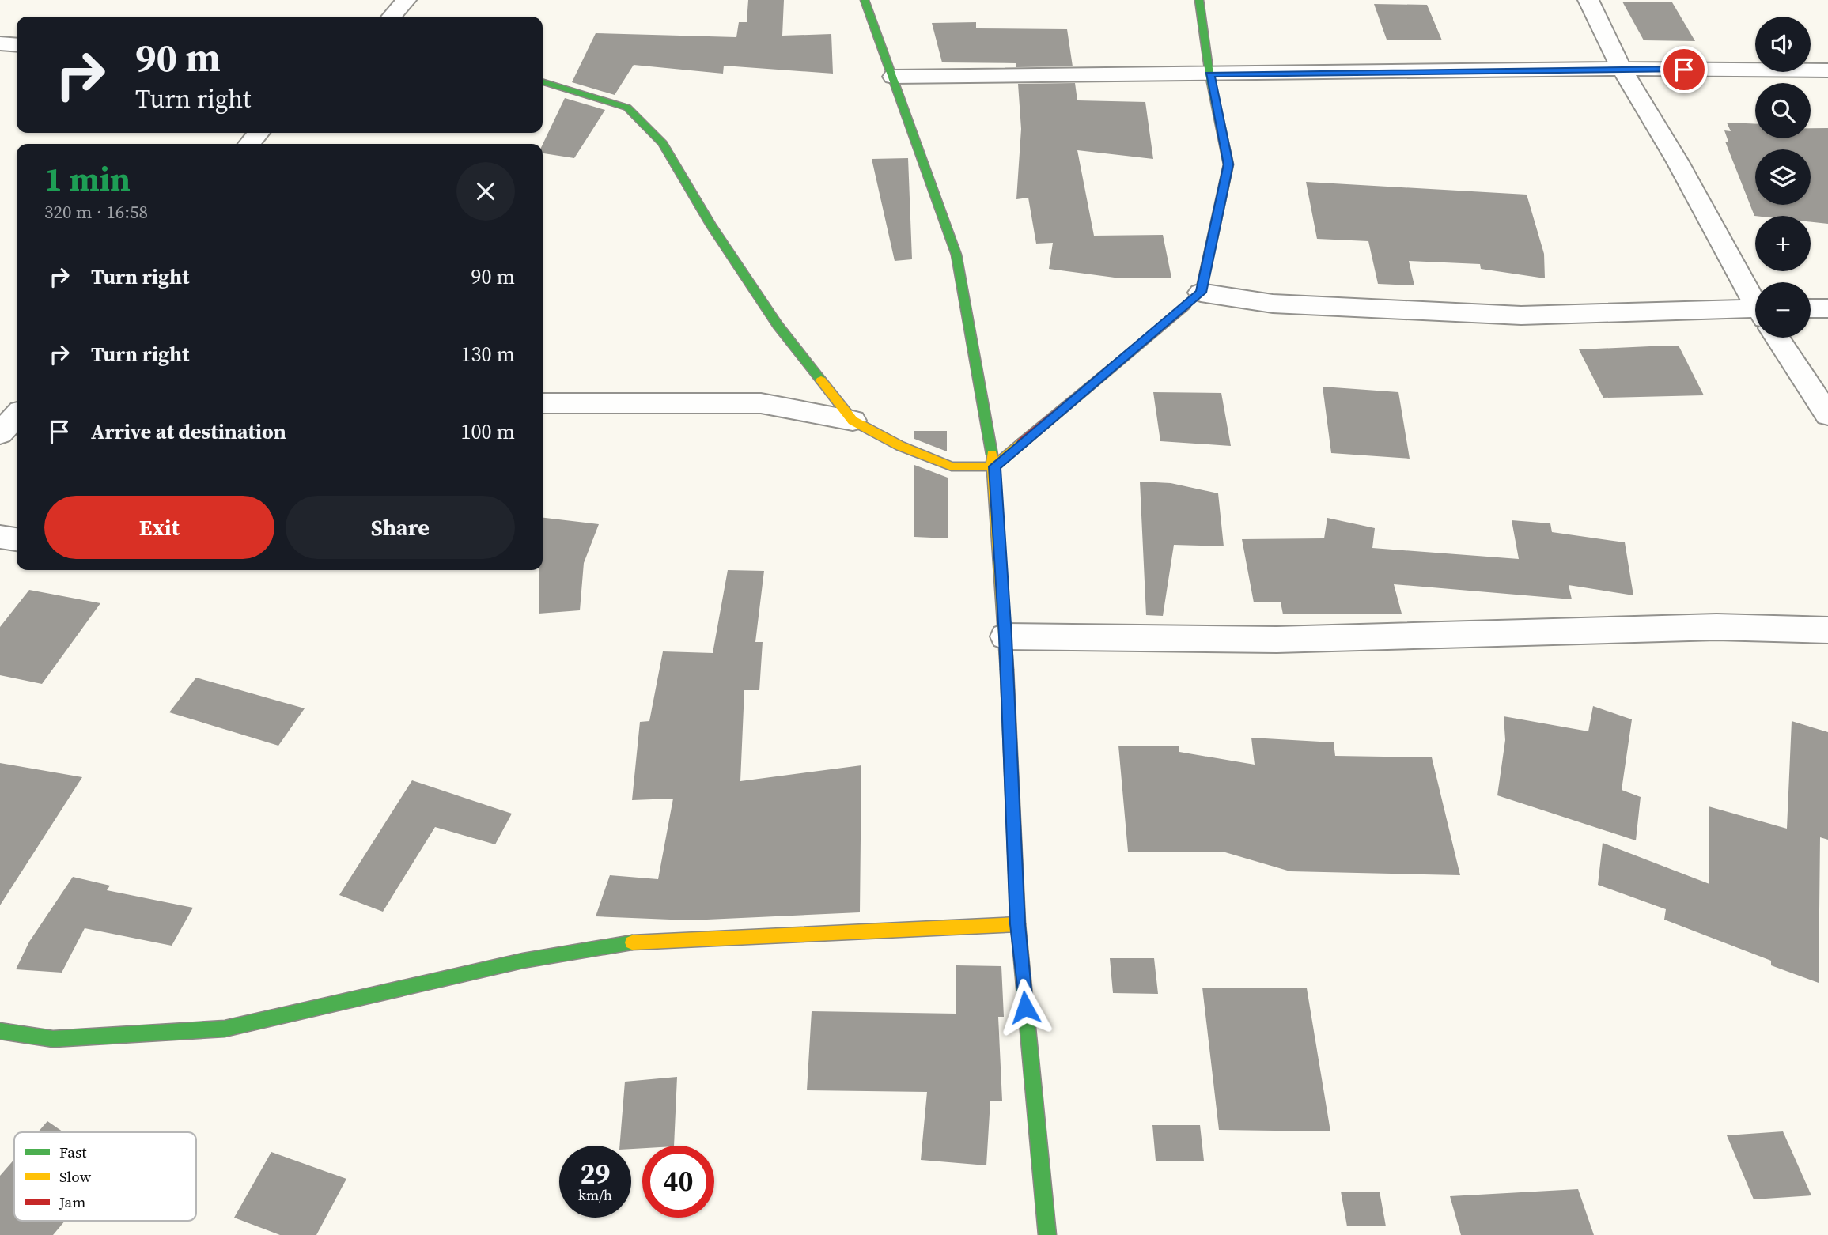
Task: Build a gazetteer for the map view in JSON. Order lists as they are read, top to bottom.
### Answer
{
  "legend": ["Fast", "Slow", "Jam"],
  "page": {
    "map_buttons": ["+", "−"],
    "turn": ["90 m", "Turn right"],
    "heading": ["1 min", "320 m · 16:58"],
    "list": [
      {
        "name": "Turn right",
        "value": "90 m"
      },
      {
        "name": "Turn right",
        "value": "130 m"
      },
      {
        "name": "Arrive at destination",
        "value": "100 m"
      }
    ],
    "buttons": ["Exit", "Share"],
    "speed": "29 km/h",
    "limit": "40"
  }
}
